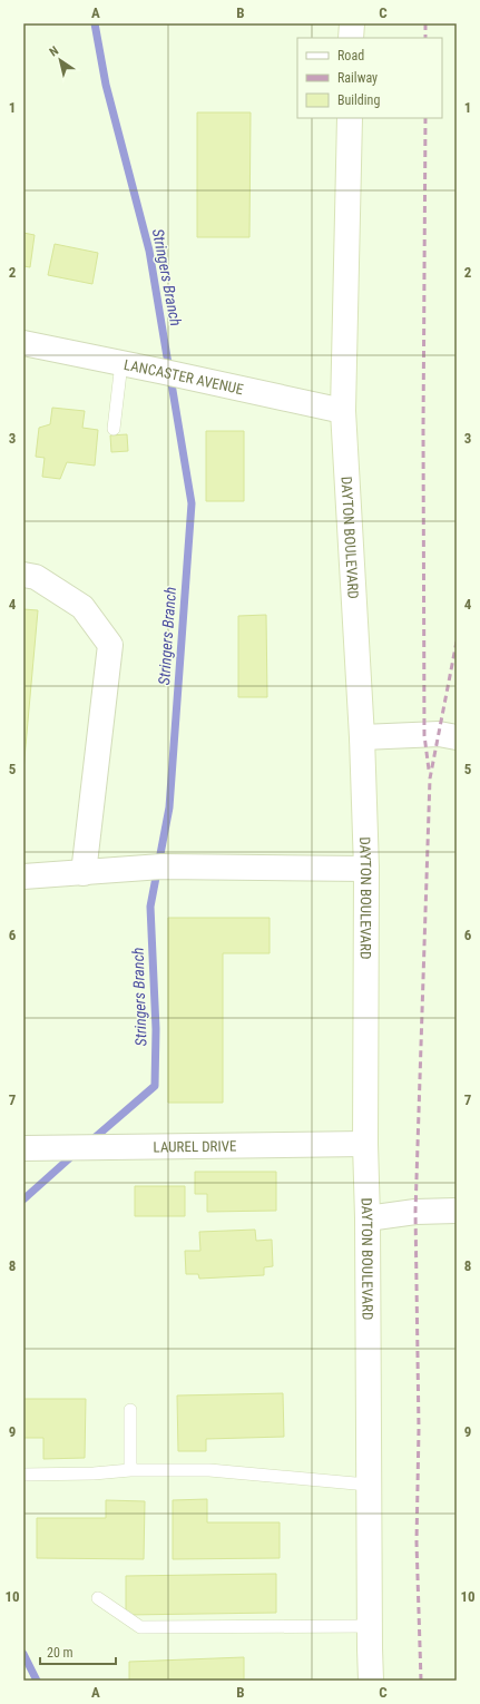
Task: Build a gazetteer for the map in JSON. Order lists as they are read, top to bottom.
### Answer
{
  "streets": {
    "main road": ["LANCASTER AVENUE", "DAYTON BOULEVARD", "LAUREL DRIVE"]
  },
  "crossings": [
    ["LANCASTER AVENUE", "DAYTON BOULEVARD"],
    ["DAYTON BOULEVARD", "LAUREL DRIVE"]
  ],
  "water": ["Stringers Branch"],
  "legend": ["Road", "Railway", "Building"],
  "scale_bar": "20 m",
  "north": "top left",
  "grid": {
    "columns": ["A", "B", "C"],
    "rows": [
      "1",
      "2",
      "3",
      "4",
      "5",
      "6",
      "7",
      "8",
      "9",
      "10"
    ]
  }
}
